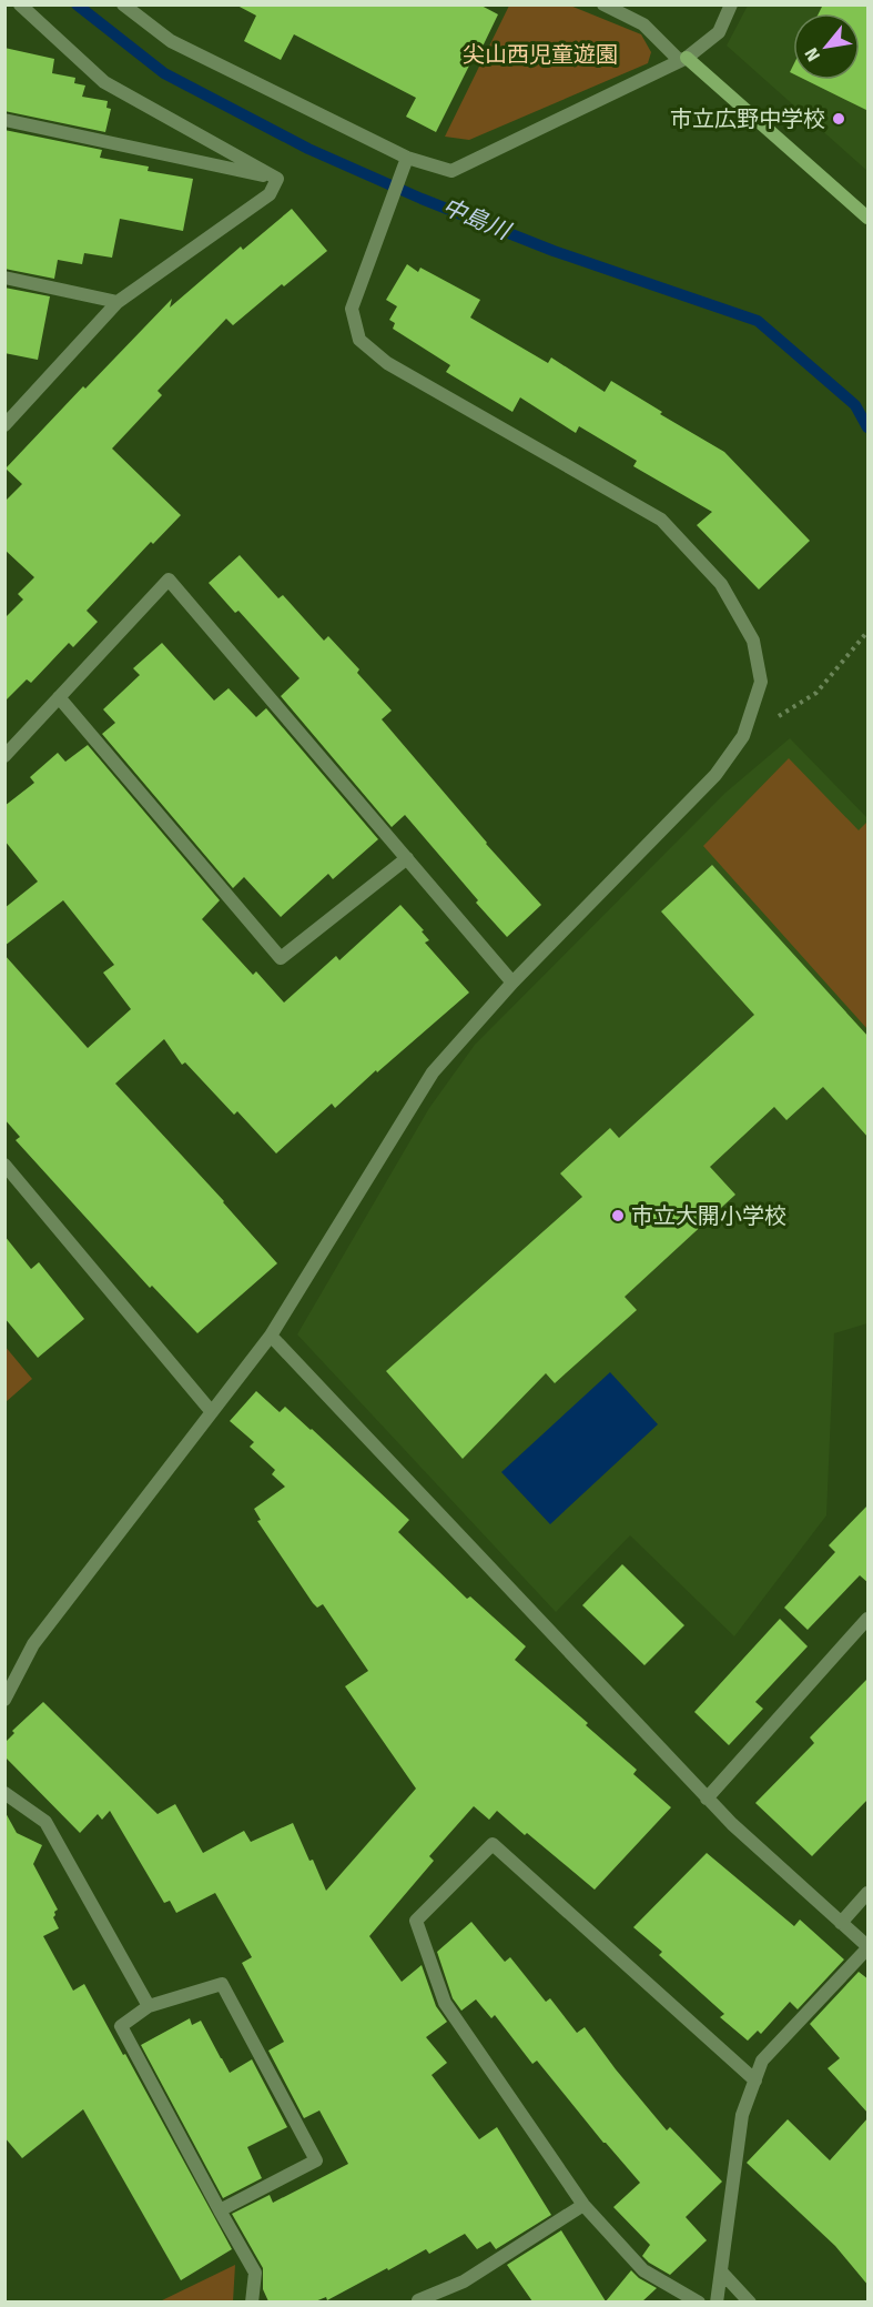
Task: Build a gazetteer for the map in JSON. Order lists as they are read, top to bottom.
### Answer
{
  "water": ["中島川"],
  "parks": ["尖山西児童遊園"],
  "places": ["市立広野中学校", "市立大開小学校"],
  "north": "bottom left"
}
